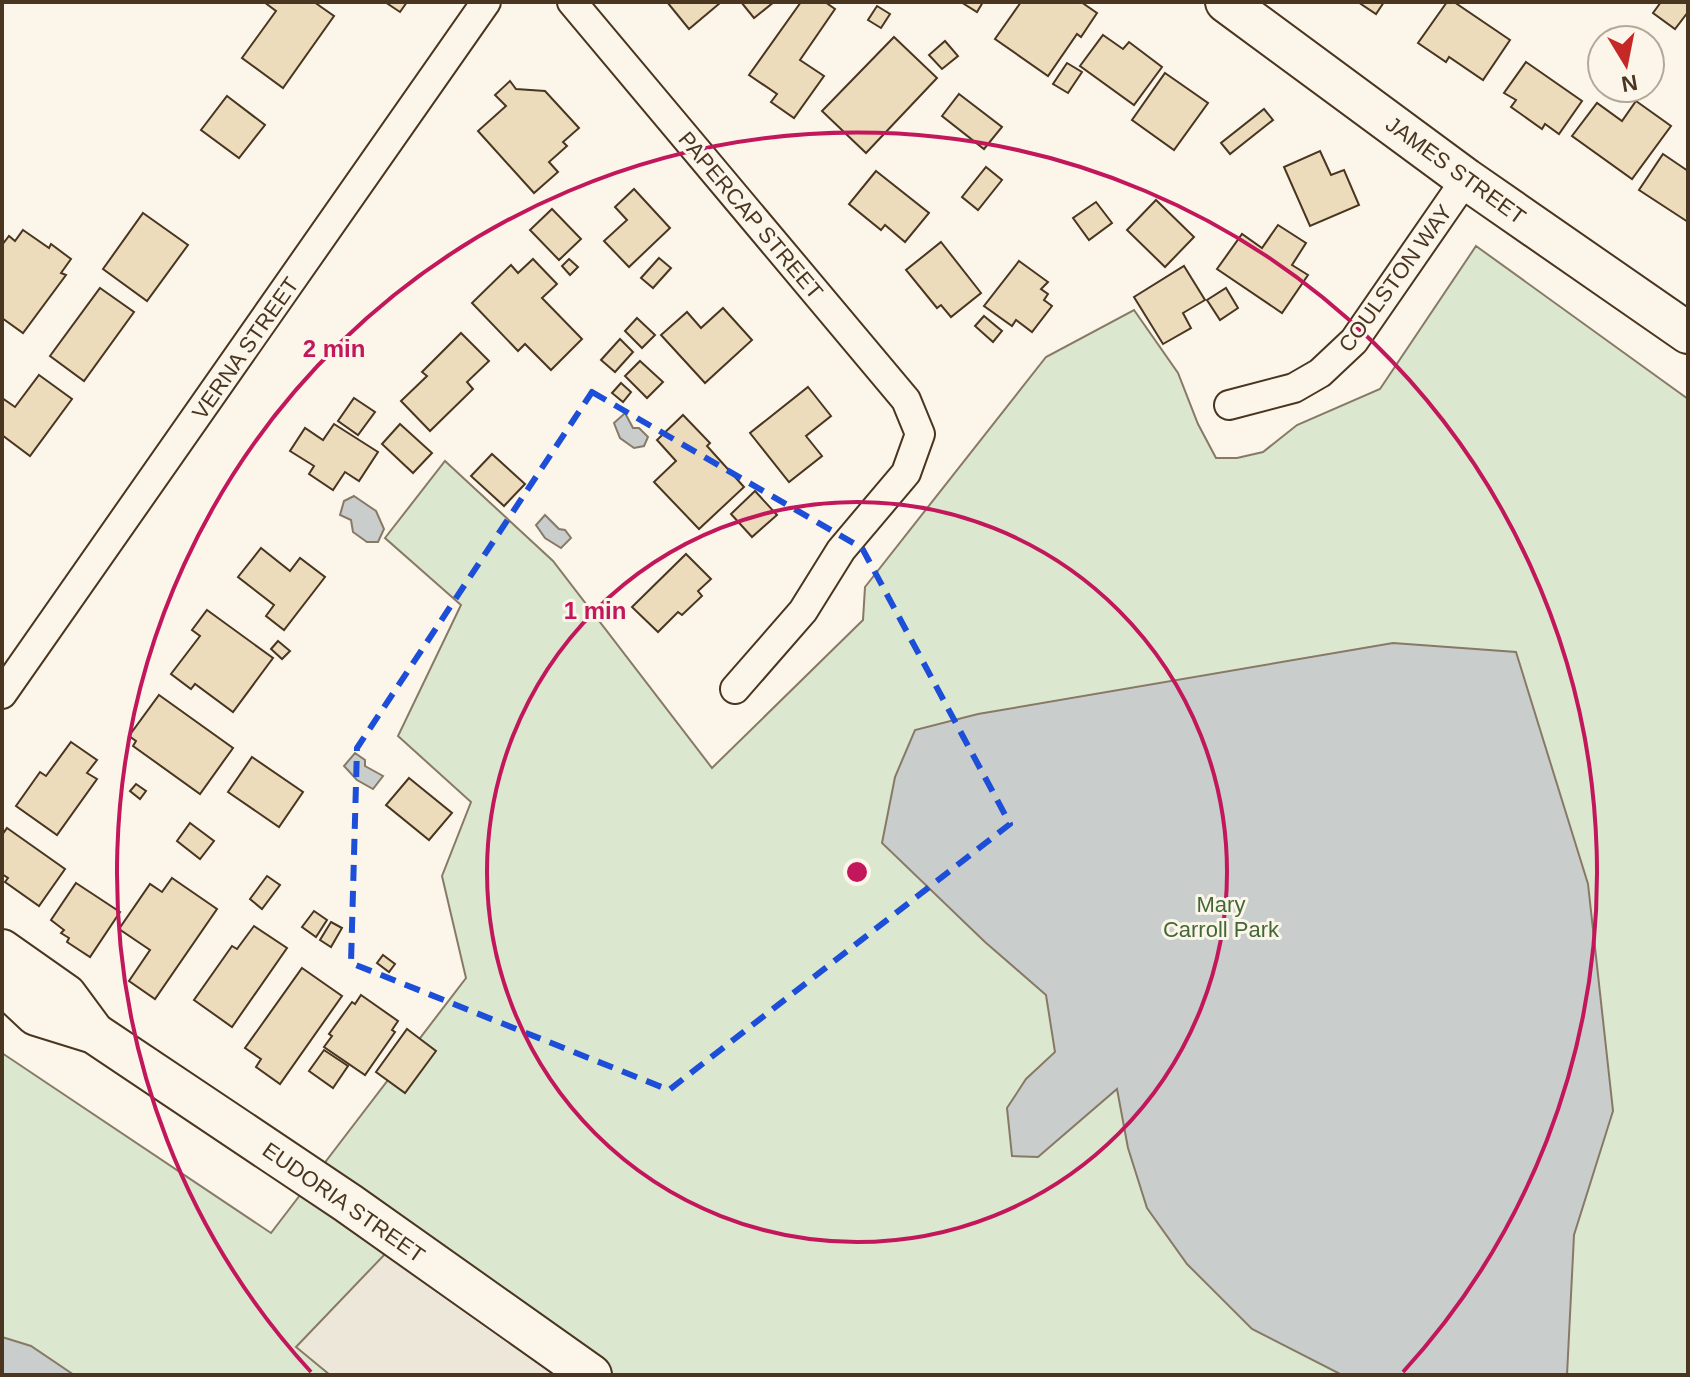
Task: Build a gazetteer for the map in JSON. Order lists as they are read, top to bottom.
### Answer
{
  "streets": {
    "street": [
      "JAMES STREET",
      "PAPERCAP STREET",
      "COULSTON WAY",
      "VERNA STREET",
      "EUDORIA STREET"
    ]
  },
  "crossings": [
    ["JAMES STREET", "COULSTON WAY"]
  ],
  "parks": ["Mary Carroll Park"],
  "north": "bottom",
  "rings": ["2 min", "1 min"]
}
